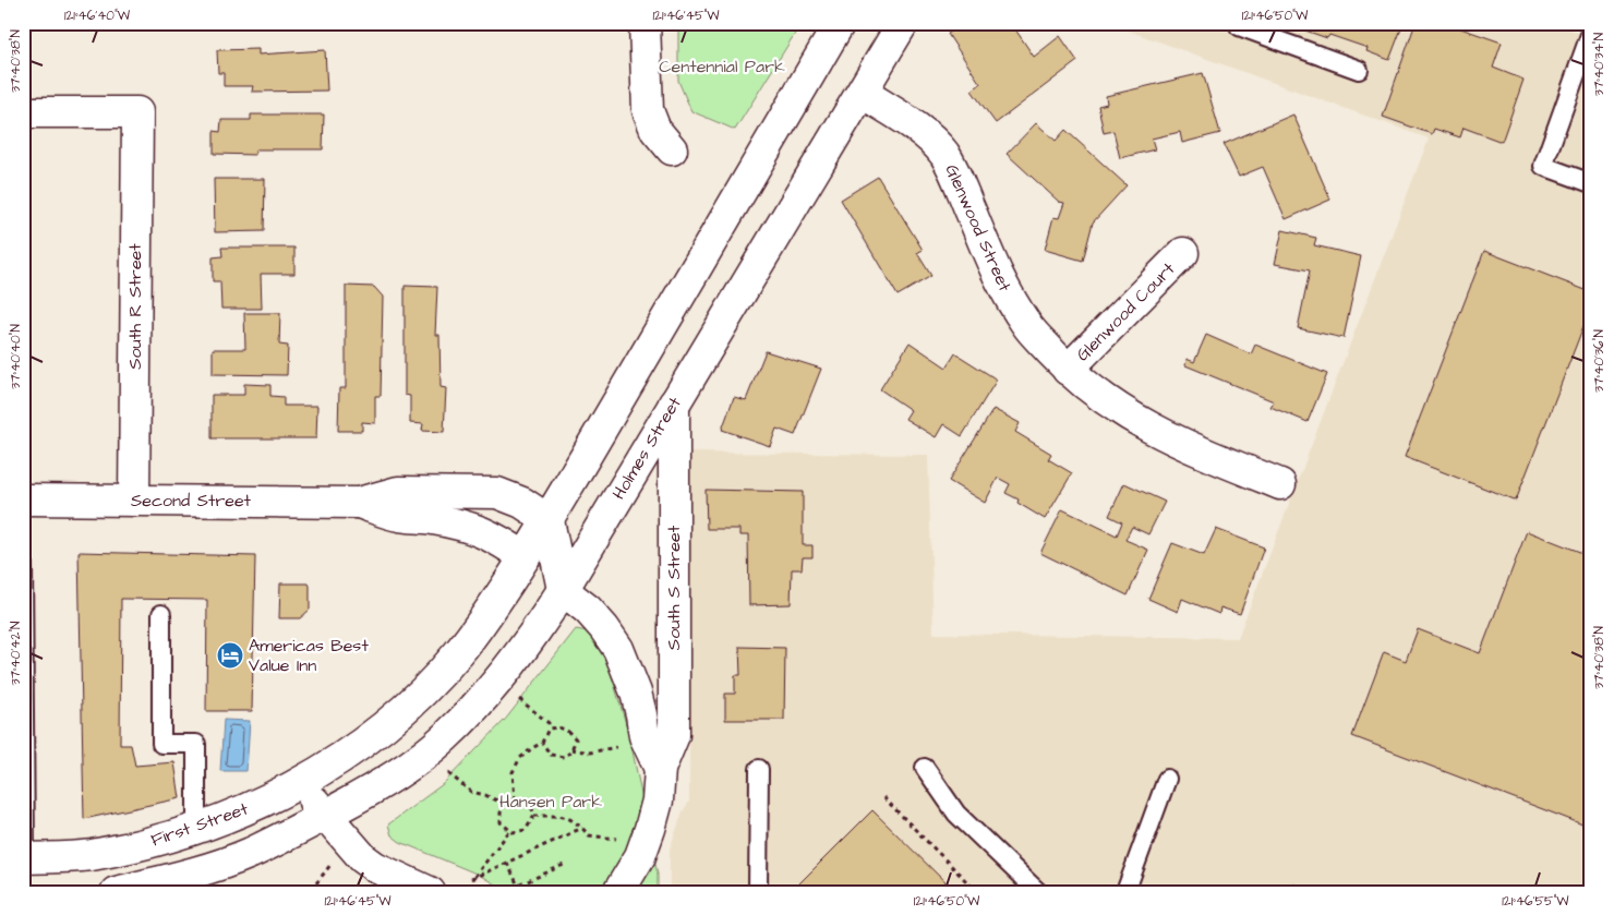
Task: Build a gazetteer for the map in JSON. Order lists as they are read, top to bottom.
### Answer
{
  "streets": {
    "street": [
      "Glenwood Street",
      "South R Street",
      "Glenwood Court",
      "Holmes Street",
      "Second Street",
      "South S Street",
      "First Street"
    ]
  },
  "crossings": [
    ["Glenwood Street", "Glenwood Court"],
    ["Glenwood Street", "Holmes Street"],
    ["South R Street", "Second Street"],
    ["Holmes Street", "South S Street"]
  ],
  "parks": ["Centennial Park", "Hansen Park"],
  "places": {
    "hotel": ["Americas Best Value Inn"]
  },
  "coordinates": [
    "121°46'40\"W",
    "121°46'45\"W",
    "121°46'50\"W",
    "37°40'38\"N",
    "37°40'34\"N",
    "37°40'40\"N",
    "37°40'36\"N",
    "37°40'42\"N",
    "121°46'55\"W"
  ]
}
